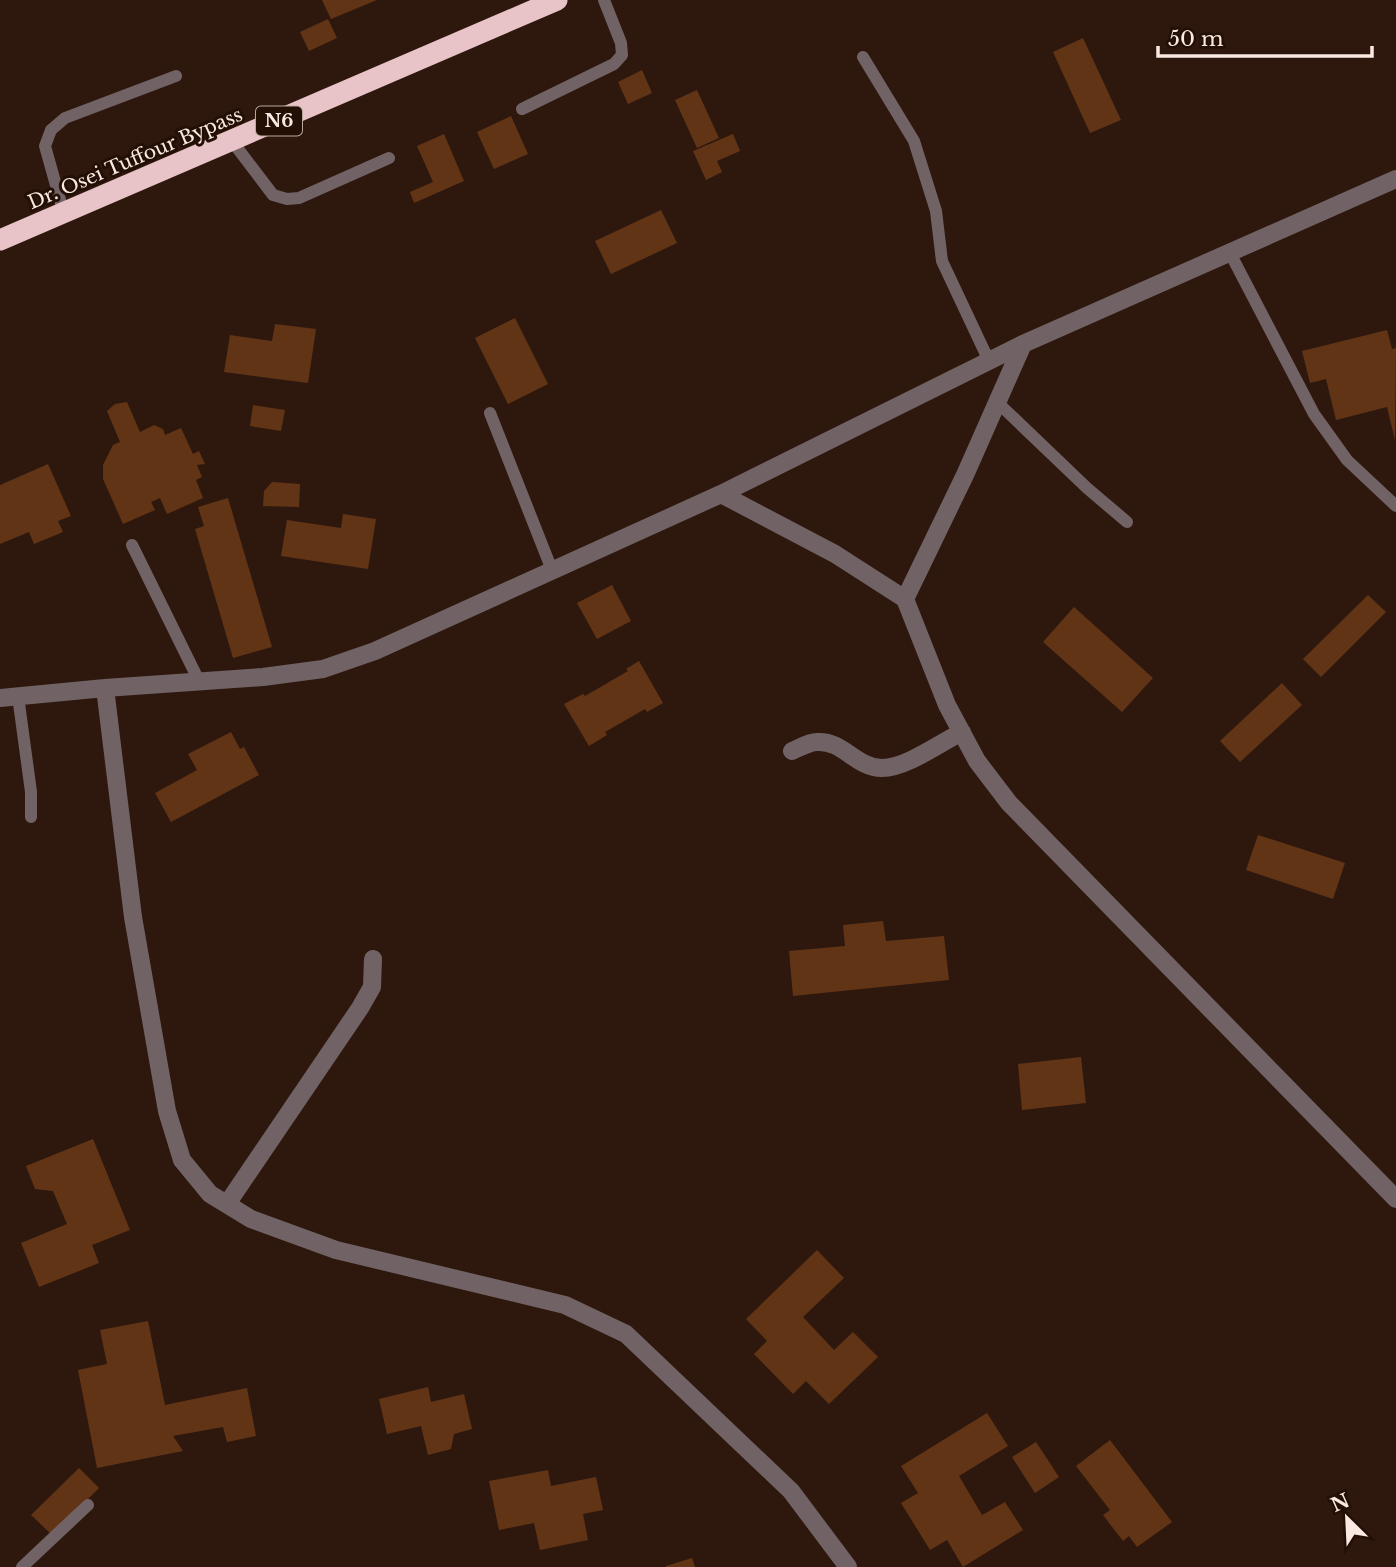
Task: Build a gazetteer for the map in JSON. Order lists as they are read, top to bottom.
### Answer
{
  "streets": {
    "highway": ["N6", "Dr. Osei Tuffour Bypass"]
  },
  "scale_bar": "50 m",
  "north": "top left"
}
